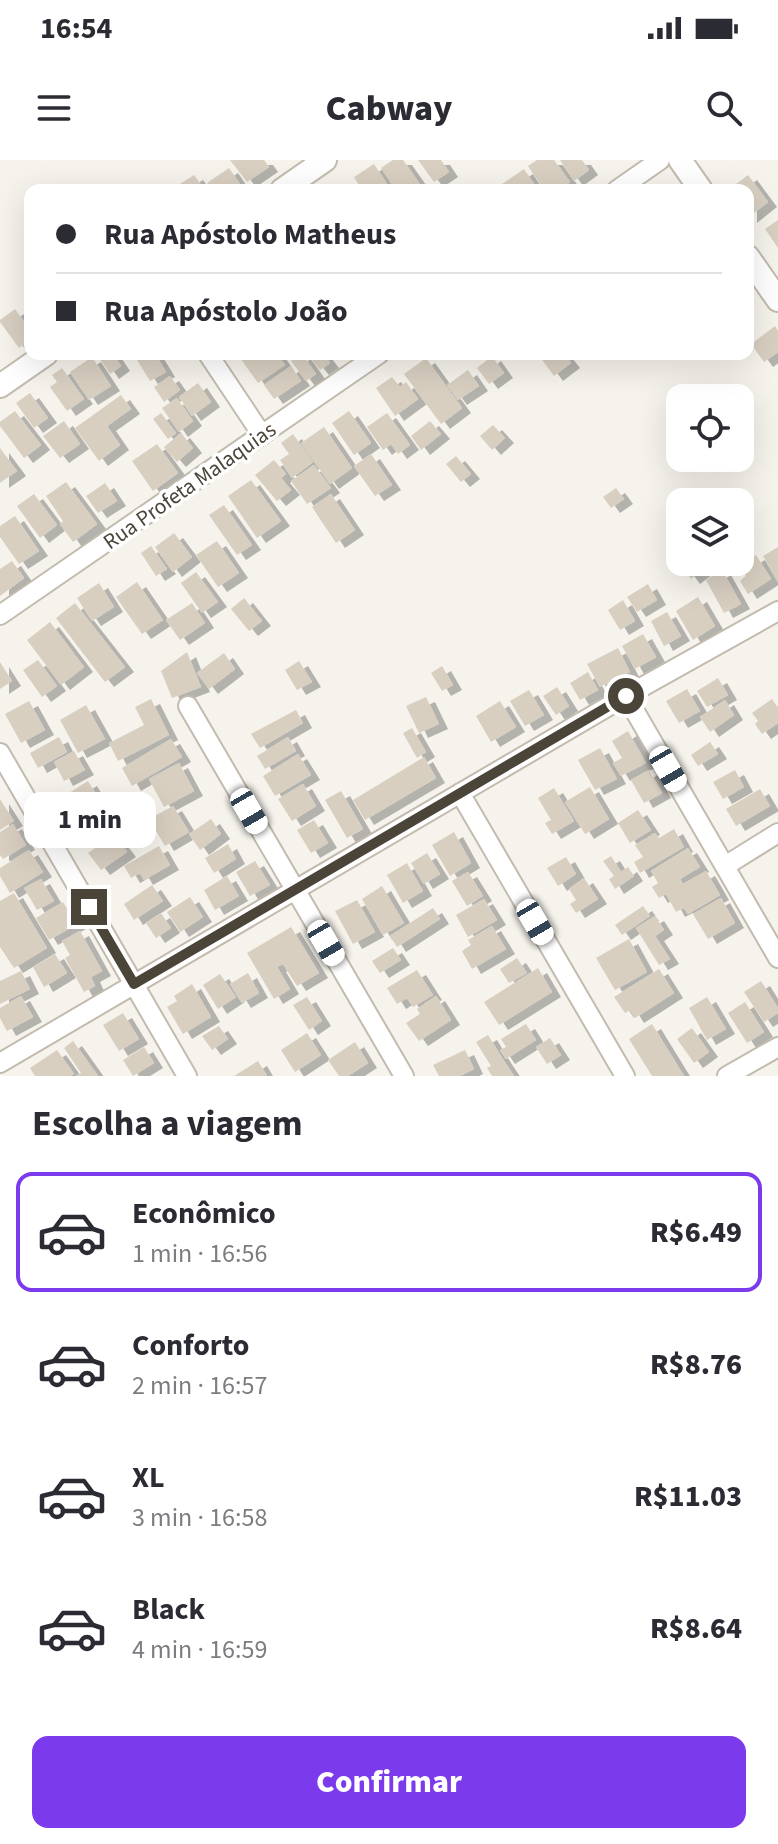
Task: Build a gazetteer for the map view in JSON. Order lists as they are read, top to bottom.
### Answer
{
  "streets": {
    "street": ["Rua Profeta Malaquias"]
  },
  "page": {
    "status": "16:54",
    "header": "Cabway",
    "banner": ["Rua Apóstolo Matheus", "Rua Apóstolo João"],
    "bubble": "1 min",
    "heading": "Escolha a viagem",
    "list": [
      {
        "name": "Econômico",
        "note": "1 min · 16:56",
        "value": "R$6.49"
      },
      {
        "name": "Conforto",
        "note": "2 min · 16:57",
        "value": "R$8.76"
      },
      {
        "name": "XL",
        "note": "3 min · 16:58",
        "value": "R$11.03"
      },
      {
        "name": "Black",
        "note": "4 min · 16:59",
        "value": "R$8.64"
      }
    ],
    "buttons": "Confirmar"
  }
}
